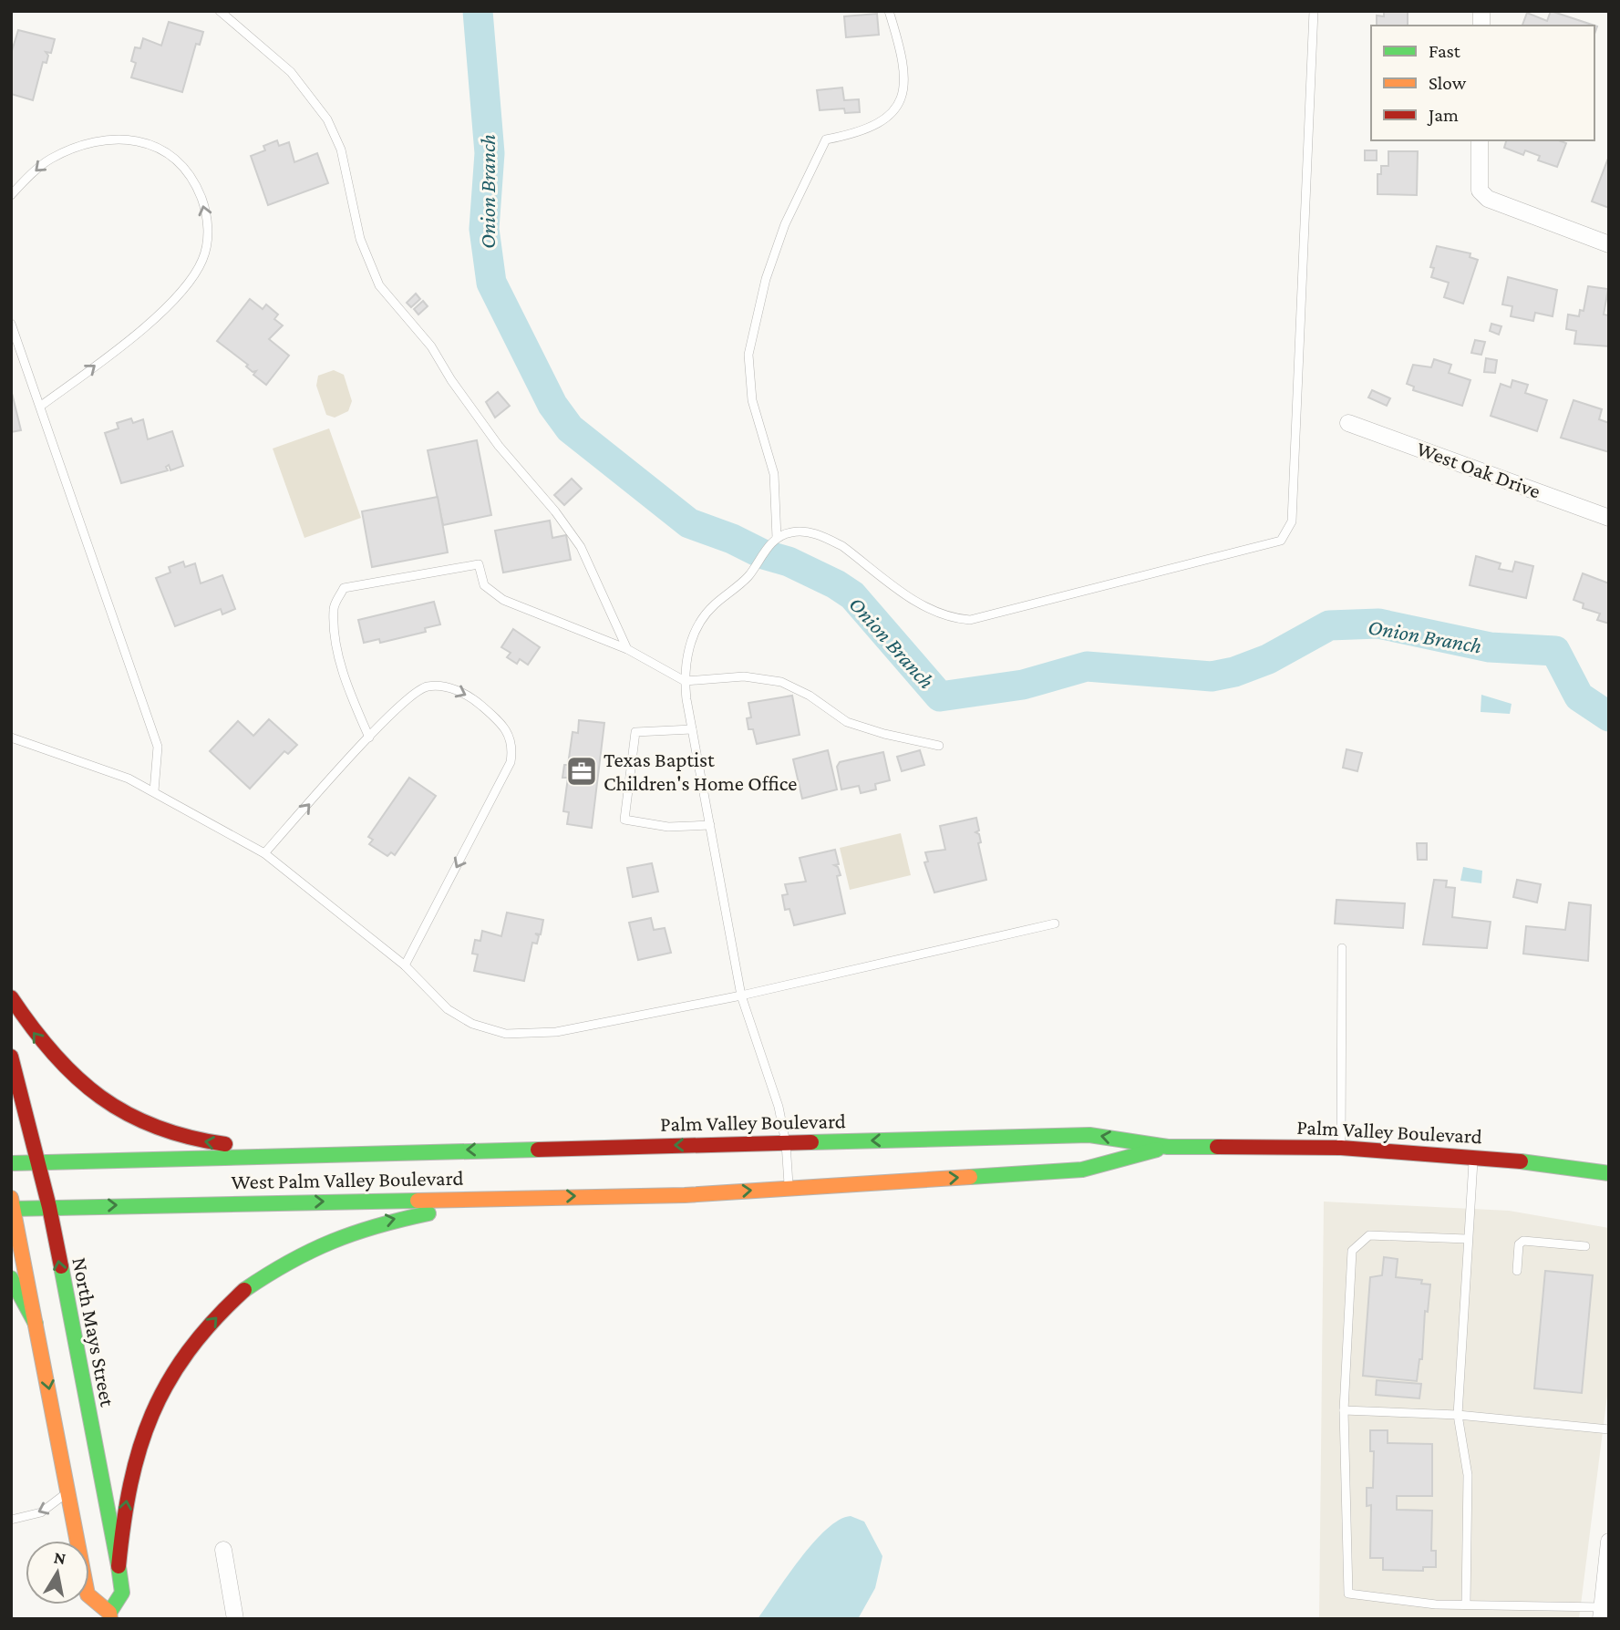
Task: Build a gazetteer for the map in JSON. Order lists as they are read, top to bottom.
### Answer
{
  "streets": {
    "main road": ["Palm Valley Boulevard", "West Palm Valley Boulevard", "North Mays Street"],
    "street": ["West Oak Drive"]
  },
  "crossings": [
    ["Palm Valley Boulevard", "West Palm Valley Boulevard"],
    ["West Palm Valley Boulevard", "North Mays Street"]
  ],
  "water": ["Onion Branch"],
  "places": {
    "office": ["Texas Baptist Children's Home Office"]
  },
  "legend": ["Fast", "Slow", "Jam"],
  "north": "top"
}
